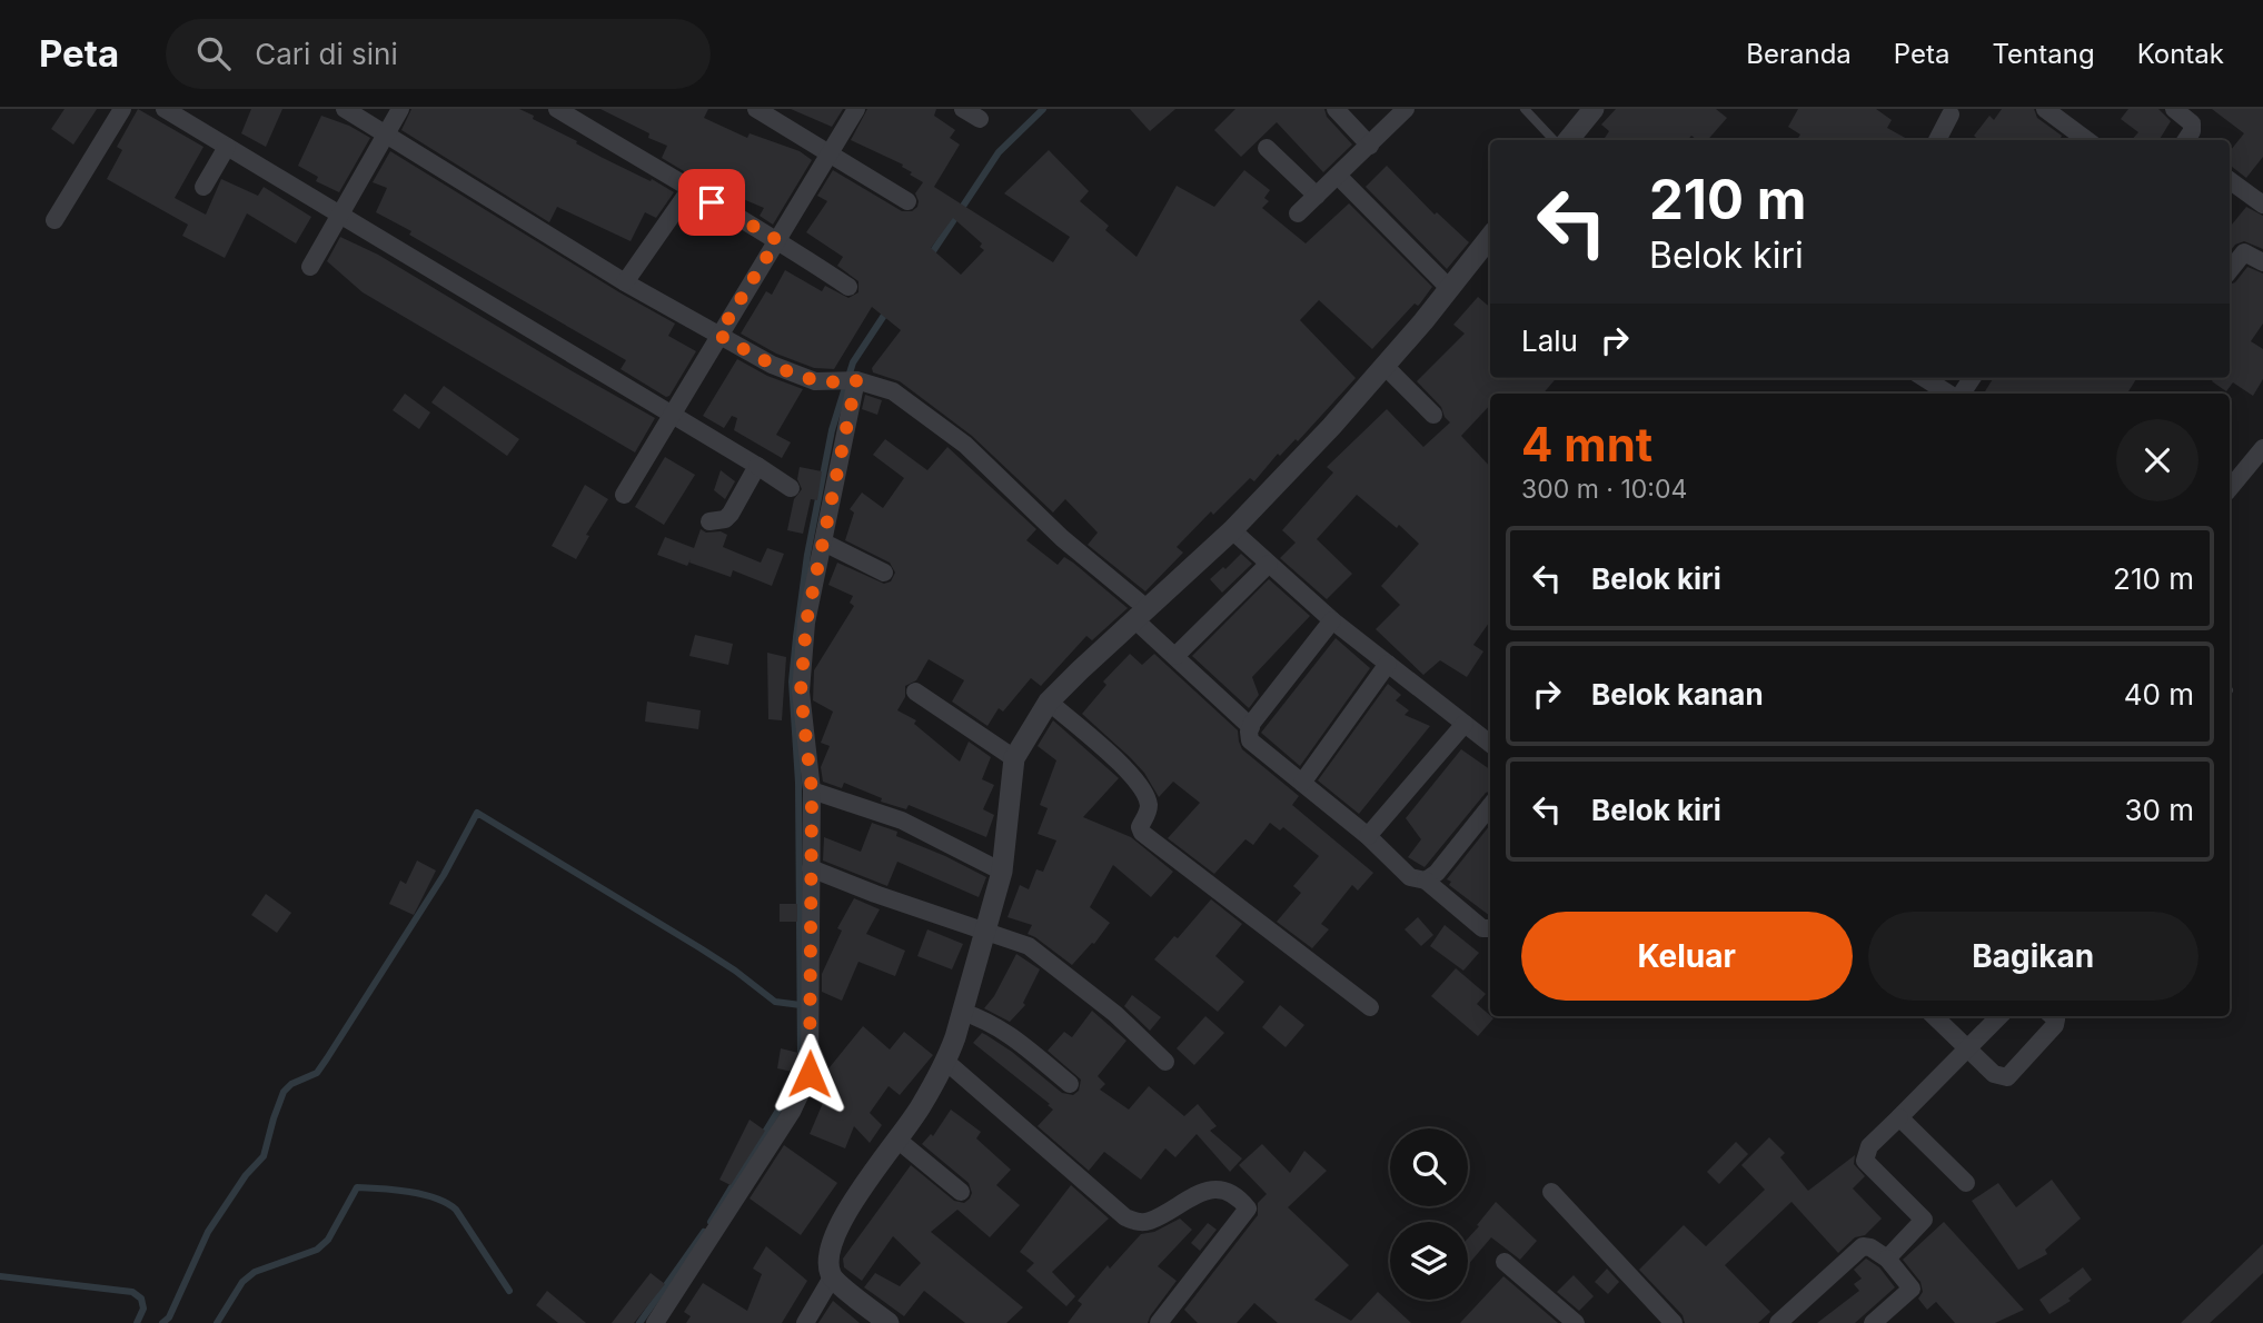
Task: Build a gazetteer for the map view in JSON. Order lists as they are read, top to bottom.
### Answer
{
  "page": {
    "header": "Peta",
    "search": "Cari di sini",
    "nav": [
      "Beranda",
      "Peta",
      "Tentang",
      "Kontak"
    ],
    "turn": ["210 m", "Belok kiri"],
    "then": "Lalu",
    "heading": ["4 mnt", "300 m · 10:04"],
    "list": [
      {
        "name": "Belok kiri",
        "value": "210 m"
      },
      {
        "name": "Belok kanan",
        "value": "40 m"
      },
      {
        "name": "Belok kiri",
        "value": "30 m"
      }
    ],
    "buttons": ["Keluar", "Bagikan"]
  }
}
